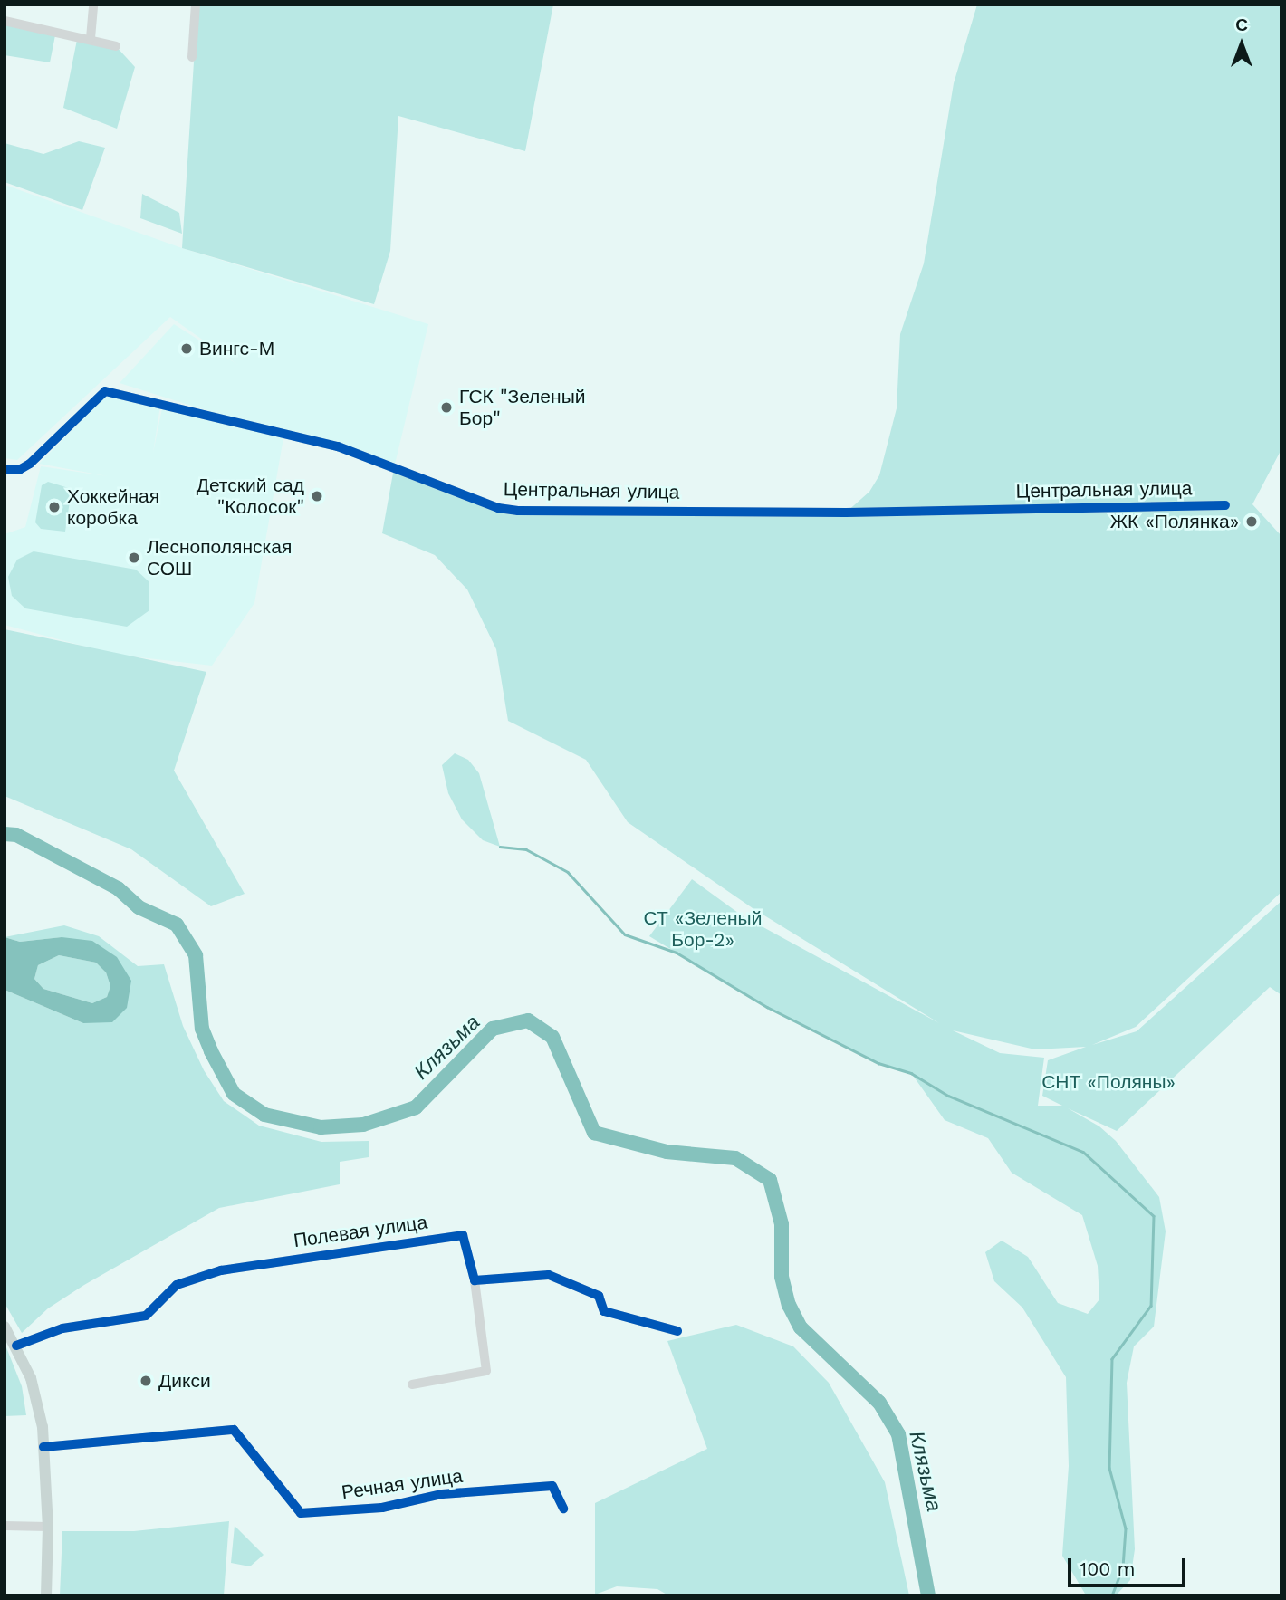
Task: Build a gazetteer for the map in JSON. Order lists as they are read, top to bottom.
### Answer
{
  "streets": {
    "street": ["Центральная улица", "Полевая улица", "Речная улица"]
  },
  "water": ["Клязьма"],
  "parks": ["СТ «Зеленый Бор-2»", "СНТ «Поляны»"],
  "places": [
    "Вингс-М",
    "ГСК \"Зеленый Бор\"",
    "Детский сад \"Колосок\"",
    "Хоккейная коробка",
    "ЖК «Полянка»",
    "Леснополянская СОШ",
    "Дикси"
  ],
  "scale_bar": "100 m",
  "north": "top"
}
